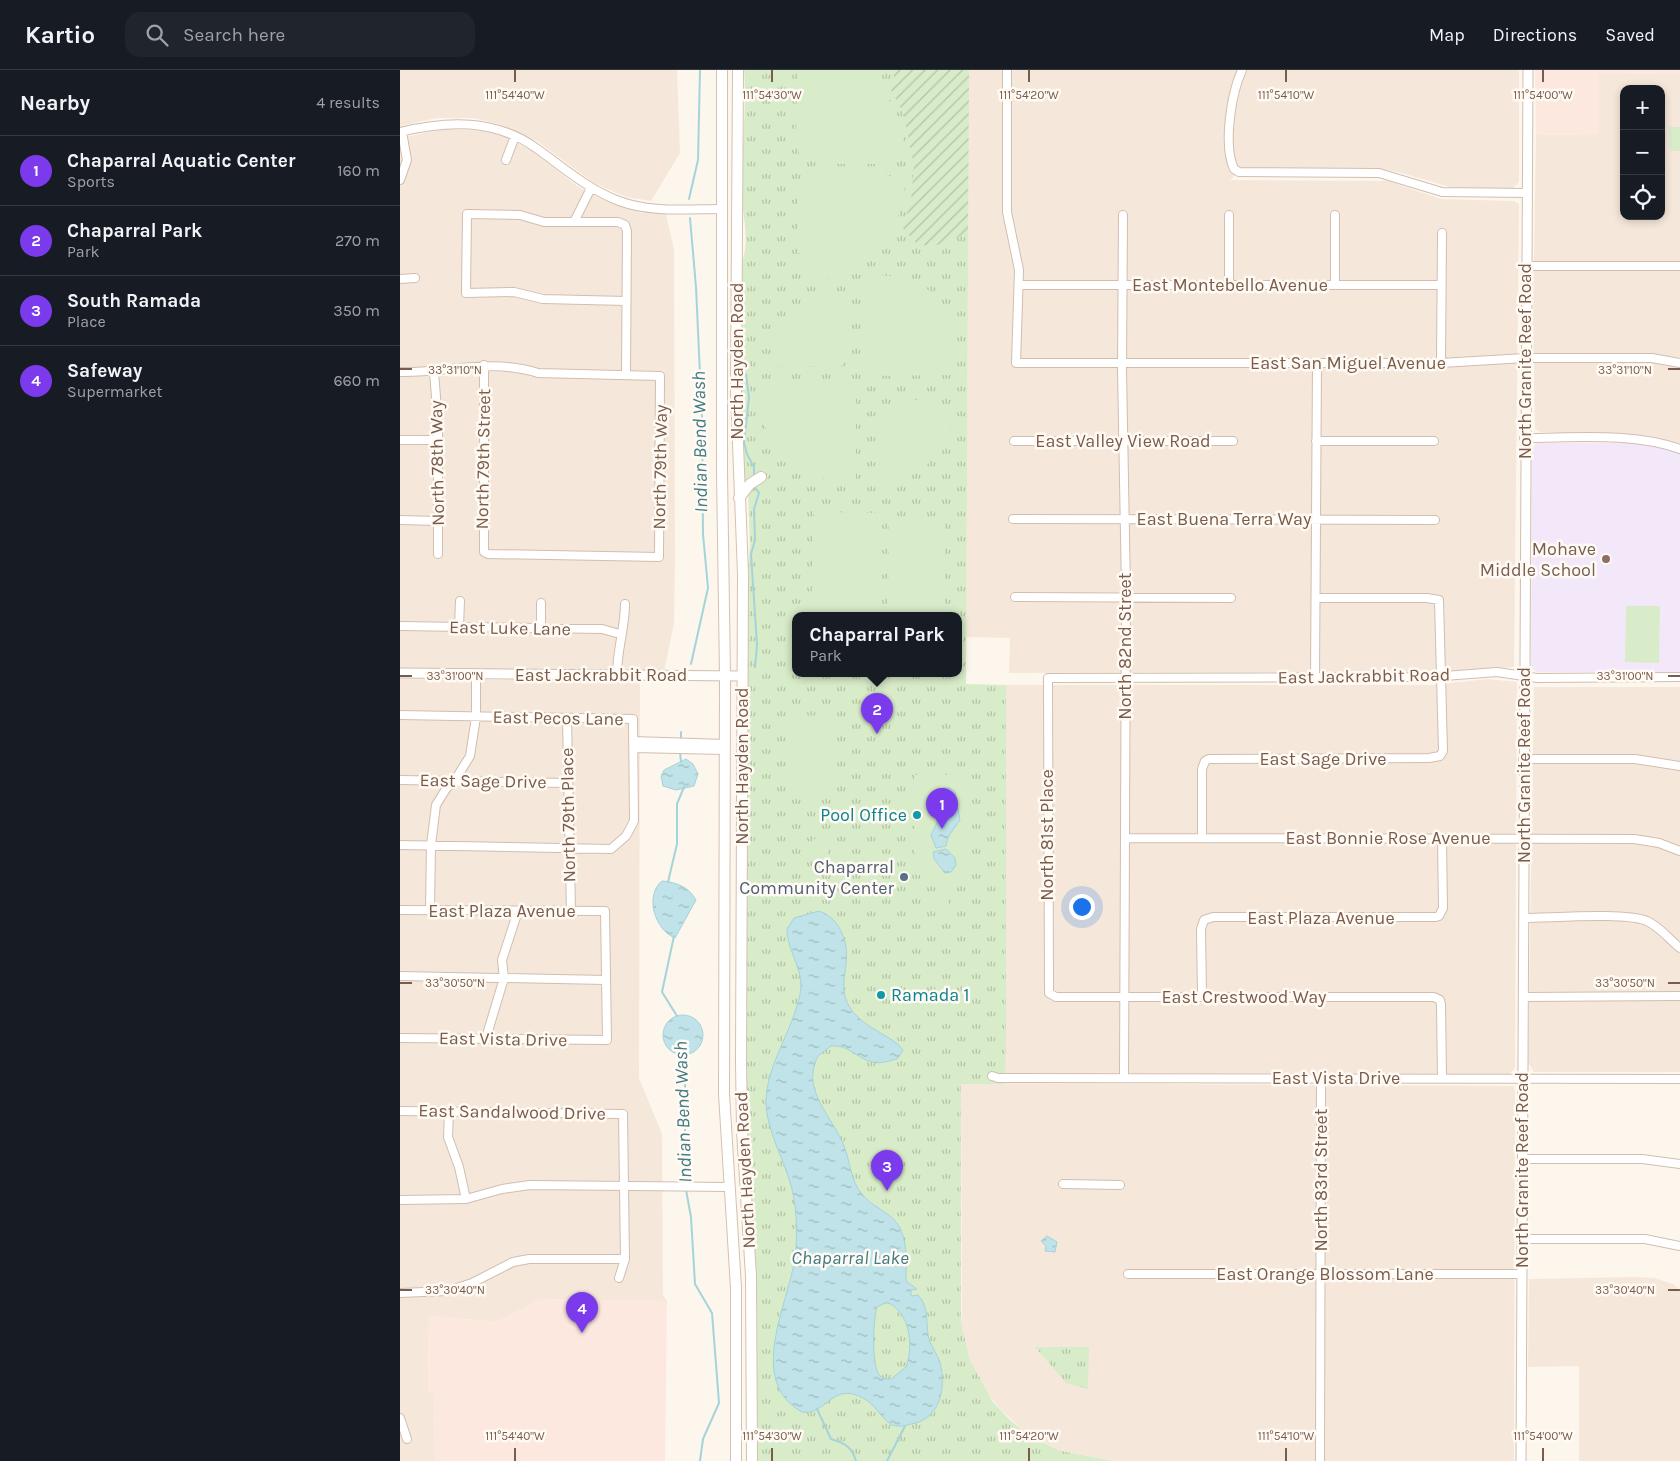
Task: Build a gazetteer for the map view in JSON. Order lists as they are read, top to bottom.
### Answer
{
  "streets": {
    "main road": ["North Hayden Road"],
    "street": [
      "East Montebello Avenue",
      "North Granite Reef Road",
      "East San Miguel Avenue",
      "East Valley View Road",
      "North 79th Street",
      "North 78th Way",
      "North 79th Way",
      "East Buena Terra Way",
      "East Luke Lane",
      "North 82nd Street",
      "East Jackrabbit Road",
      "East Pecos Lane",
      "East Sage Drive",
      "North 79th Place",
      "North 81st Place",
      "East Bonnie Rose Avenue",
      "East Plaza Avenue",
      "East Crestwood Way",
      "East Vista Drive",
      "East Sandalwood Drive",
      "North 83rd Street",
      "East Orange Blossom Lane"
    ]
  },
  "crossings": [
    ["East Montebello Avenue", "East San Miguel Avenue"],
    ["East Montebello Avenue", "North 82nd Street"],
    ["North Hayden Road", "East Jackrabbit Road"],
    ["North Hayden Road", "East Pecos Lane"],
    ["North Granite Reef Road", "East San Miguel Avenue"],
    ["North Granite Reef Road", "East Jackrabbit Road"],
    ["North Granite Reef Road", "East Bonnie Rose Avenue"],
    ["North Granite Reef Road", "East Vista Drive"],
    ["North Granite Reef Road", "East Orange Blossom Lane"],
    ["East San Miguel Avenue", "North 82nd Street"],
    ["East Valley View Road", "North 82nd Street"],
    ["North 79th Street", "North 79th Way"],
    ["East Buena Terra Way", "North 82nd Street"],
    ["North 82nd Street", "East Jackrabbit Road"],
    ["North 82nd Street", "East Bonnie Rose Avenue"],
    ["North 82nd Street", "East Crestwood Way"],
    ["North 82nd Street", "East Vista Drive"],
    ["East Jackrabbit Road", "East Sage Drive"],
    ["East Jackrabbit Road", "North 81st Place"],
    ["East Pecos Lane", "North 79th Place"],
    ["East Sage Drive", "North 79th Place"],
    ["East Sage Drive", "East Bonnie Rose Avenue"],
    ["North 79th Place", "East Plaza Avenue"],
    ["North 81st Place", "East Crestwood Way"],
    ["East Bonnie Rose Avenue", "East Plaza Avenue"],
    ["East Plaza Avenue", "East Crestwood Way"],
    ["East Plaza Avenue", "East Vista Drive"],
    ["East Crestwood Way", "East Vista Drive"],
    ["East Vista Drive", "North 83rd Street"],
    ["North 83rd Street", "East Orange Blossom Lane"]
  ],
  "water": ["Indian Bend Wash", "Chaparral Lake"],
  "places": [
    "Mohave Middle School",
    "Pool Office",
    "Chaparral Community Center",
    "Ramada 1"
  ],
  "page": {
    "header": "Kartio",
    "search": "Search here",
    "nav": ["Map", "Directions", "Saved"],
    "heading": ["Nearby", "4 results"],
    "map_buttons": ["+", "−"],
    "list": [
      {
        "mark": "1",
        "name": "Chaparral Aquatic Center",
        "note": "Sports",
        "value": "160 m"
      },
      {
        "mark": "2",
        "name": "Chaparral Park",
        "note": "Park",
        "value": "270 m"
      },
      {
        "mark": "3",
        "name": "South Ramada",
        "note": "Place",
        "value": "350 m"
      },
      {
        "mark": "4",
        "name": "Safeway",
        "note": "Supermarket",
        "value": "660 m"
      }
    ],
    "popup": ["Chaparral Park", "Park"],
    "pins": [
      "2",
      "1",
      "3",
      "4"
    ]
  },
  "coordinates": [
    "111°54'40\"W",
    "111°54'30\"W",
    "111°54'20\"W",
    "111°54'10\"W",
    "111°54'00\"W",
    "33°31'10\"N",
    "33°31'00\"N",
    "33°30'50\"N",
    "33°30'40\"N"
  ]
}
